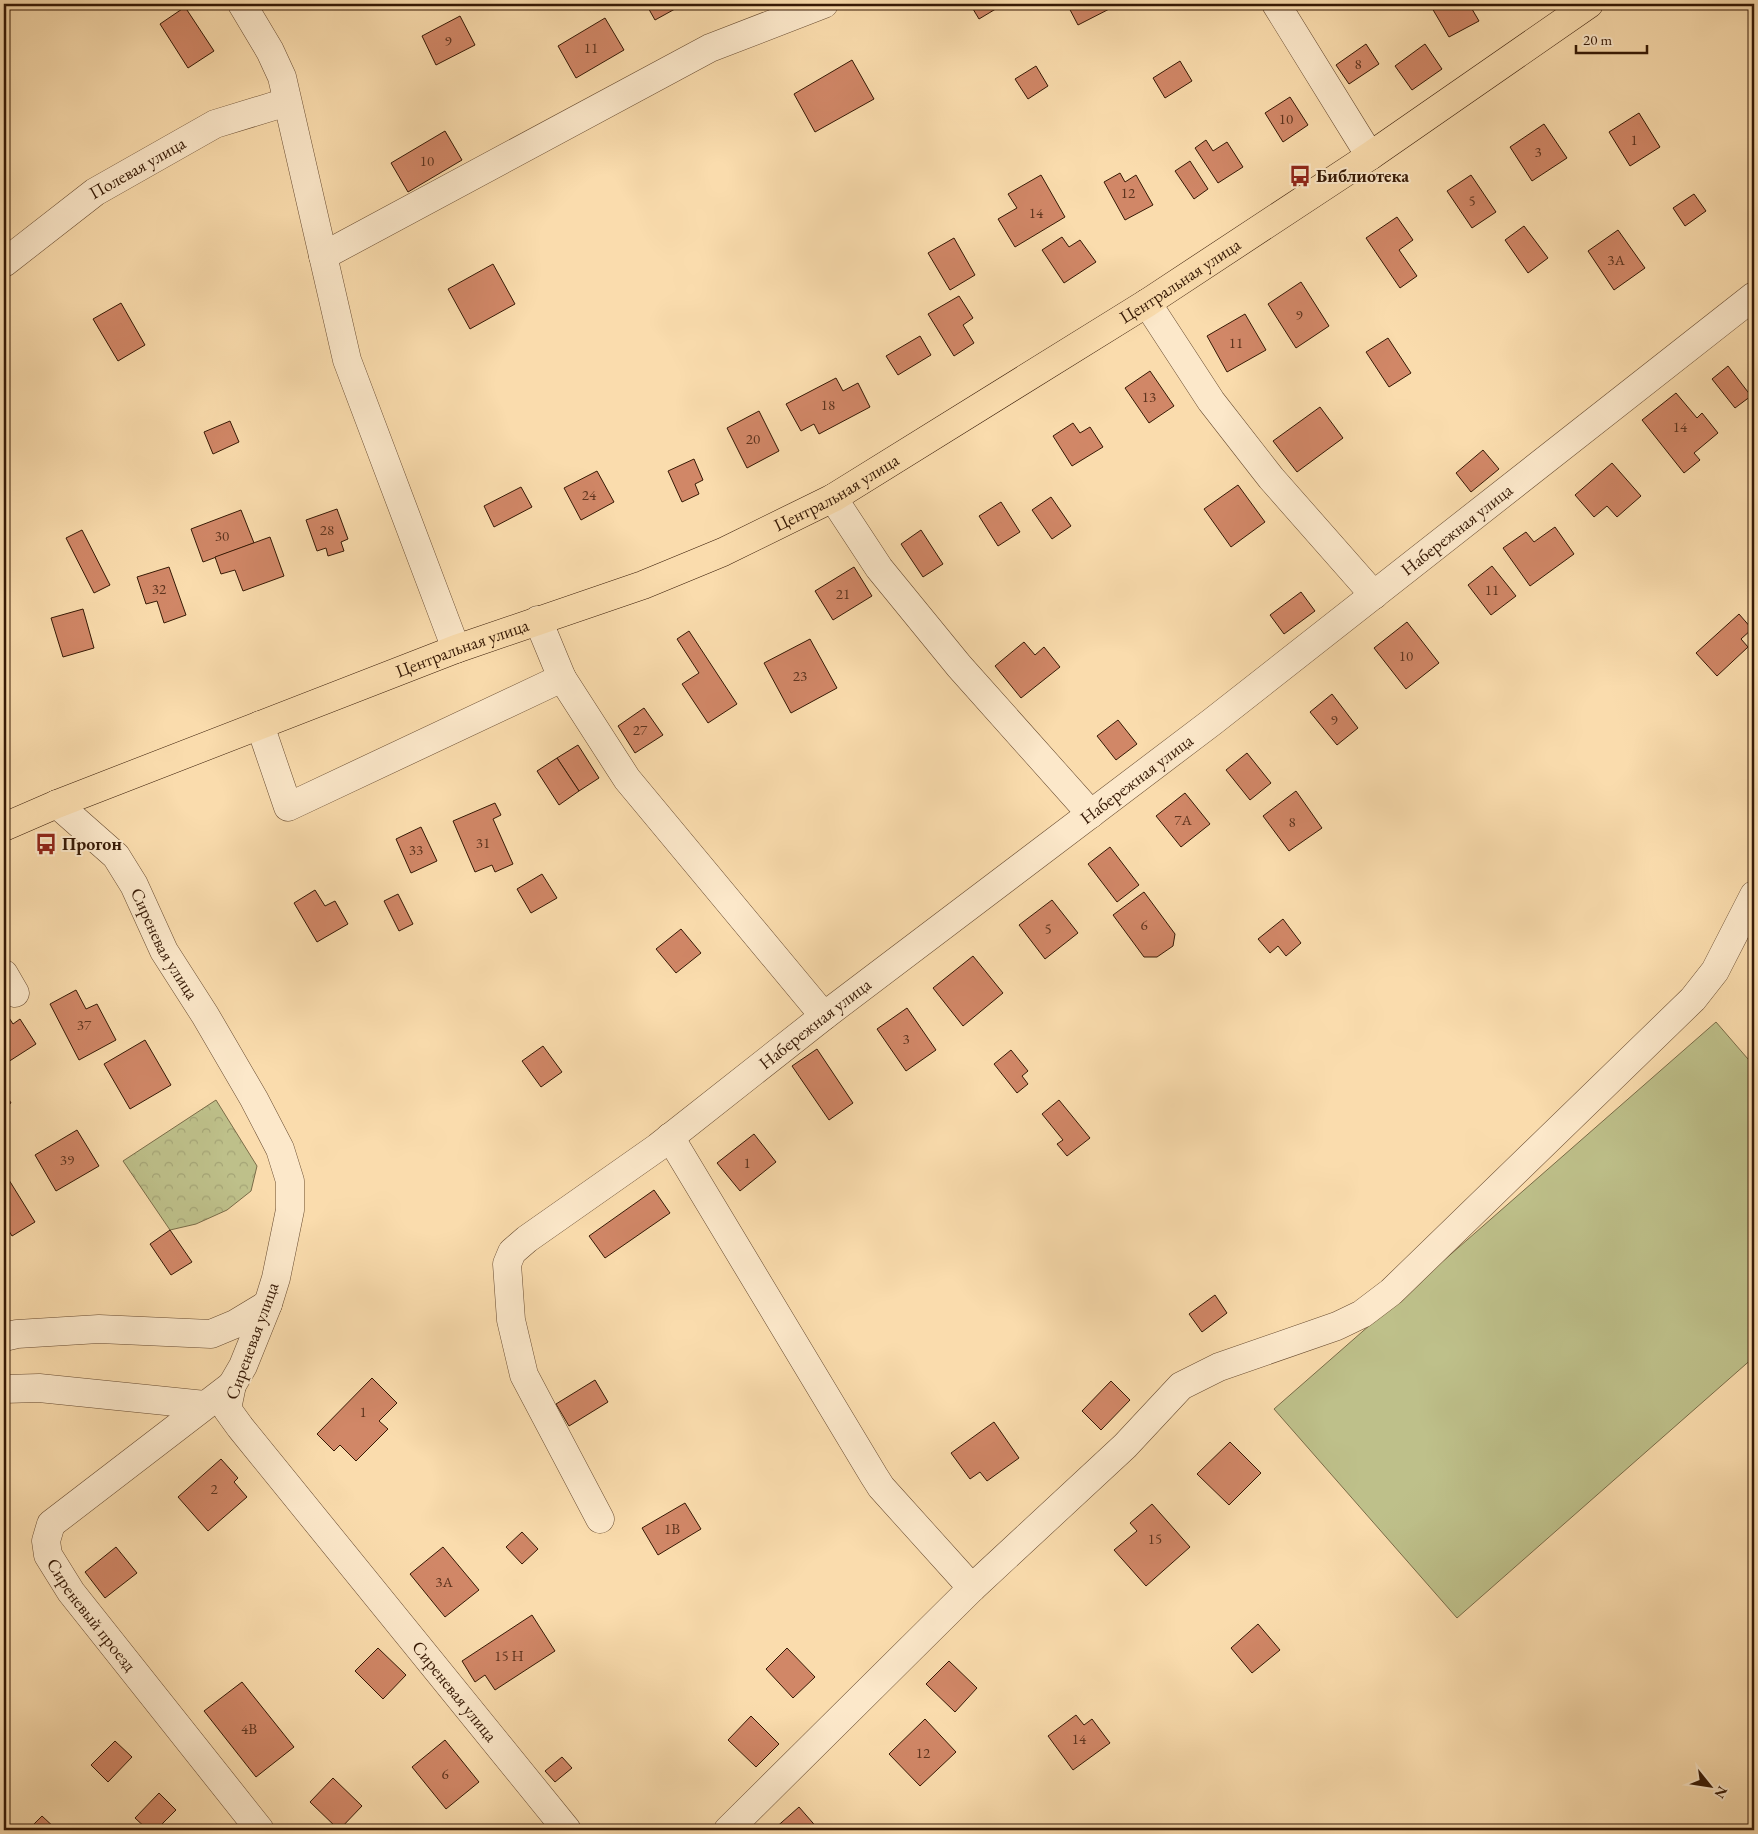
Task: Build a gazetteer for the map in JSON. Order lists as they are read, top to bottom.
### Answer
{
  "streets": {
    "main road": ["Центральная улица"],
    "street": [
      "Полевая улица",
      "Набережная улица",
      "Сиреневая улица",
      "Сиреневый проезд"
    ]
  },
  "crossings": [
    ["Центральная улица", "Сиреневая улица"],
    ["Сиреневая улица", "Сиреневый проезд"]
  ],
  "places": {
    "bus stop": ["Библиотека", "Прогон"]
  },
  "house_numbers": [
    "9",
    "11",
    "8",
    "10",
    "1",
    "3",
    "10",
    "12",
    "5",
    "14",
    "3А",
    "9",
    "11",
    "13",
    "18",
    "14",
    "20",
    "24",
    "28",
    "30",
    "32",
    "11",
    "21",
    "10",
    "23",
    "9",
    "27",
    "7А",
    "8",
    "31",
    "33",
    "6",
    "5",
    "37",
    "3",
    "39",
    "1",
    "1",
    "2",
    "1В",
    "15",
    "3А",
    "15 Н",
    "4В",
    "14",
    "12",
    "6"
  ],
  "scale_bar": "20 m",
  "north": "bottom right"
}
